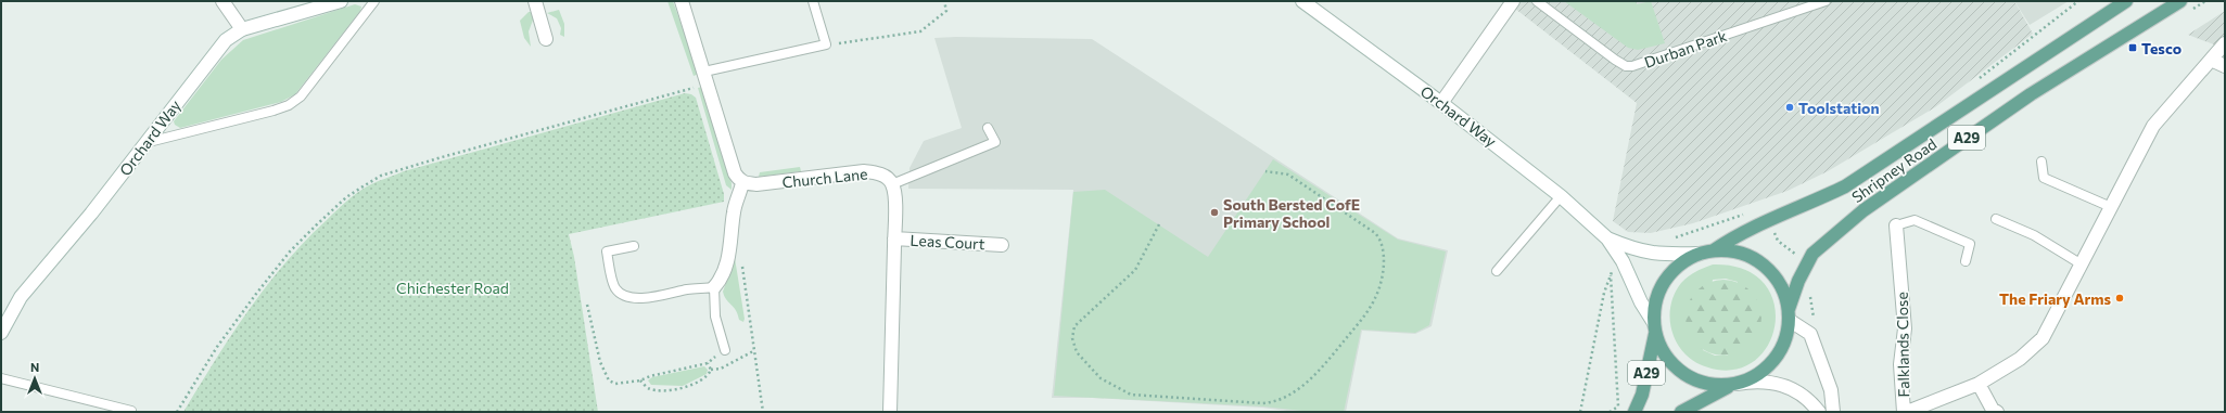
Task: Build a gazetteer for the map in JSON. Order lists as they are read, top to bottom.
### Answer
{
  "streets": {
    "main road": ["A29", "Shripney Road"],
    "street": [
      "Orchard Way",
      "Church Lane",
      "Leas Court",
      "Falklands Close"
    ],
    "lane": ["Durban Park"]
  },
  "parks": ["Chichester Road"],
  "places": {
    "transit": ["Tesco"],
    "other": ["Toolstation", "South Bersted CofE Primary School", "The Friary Arms"]
  },
  "north": "top"
}
